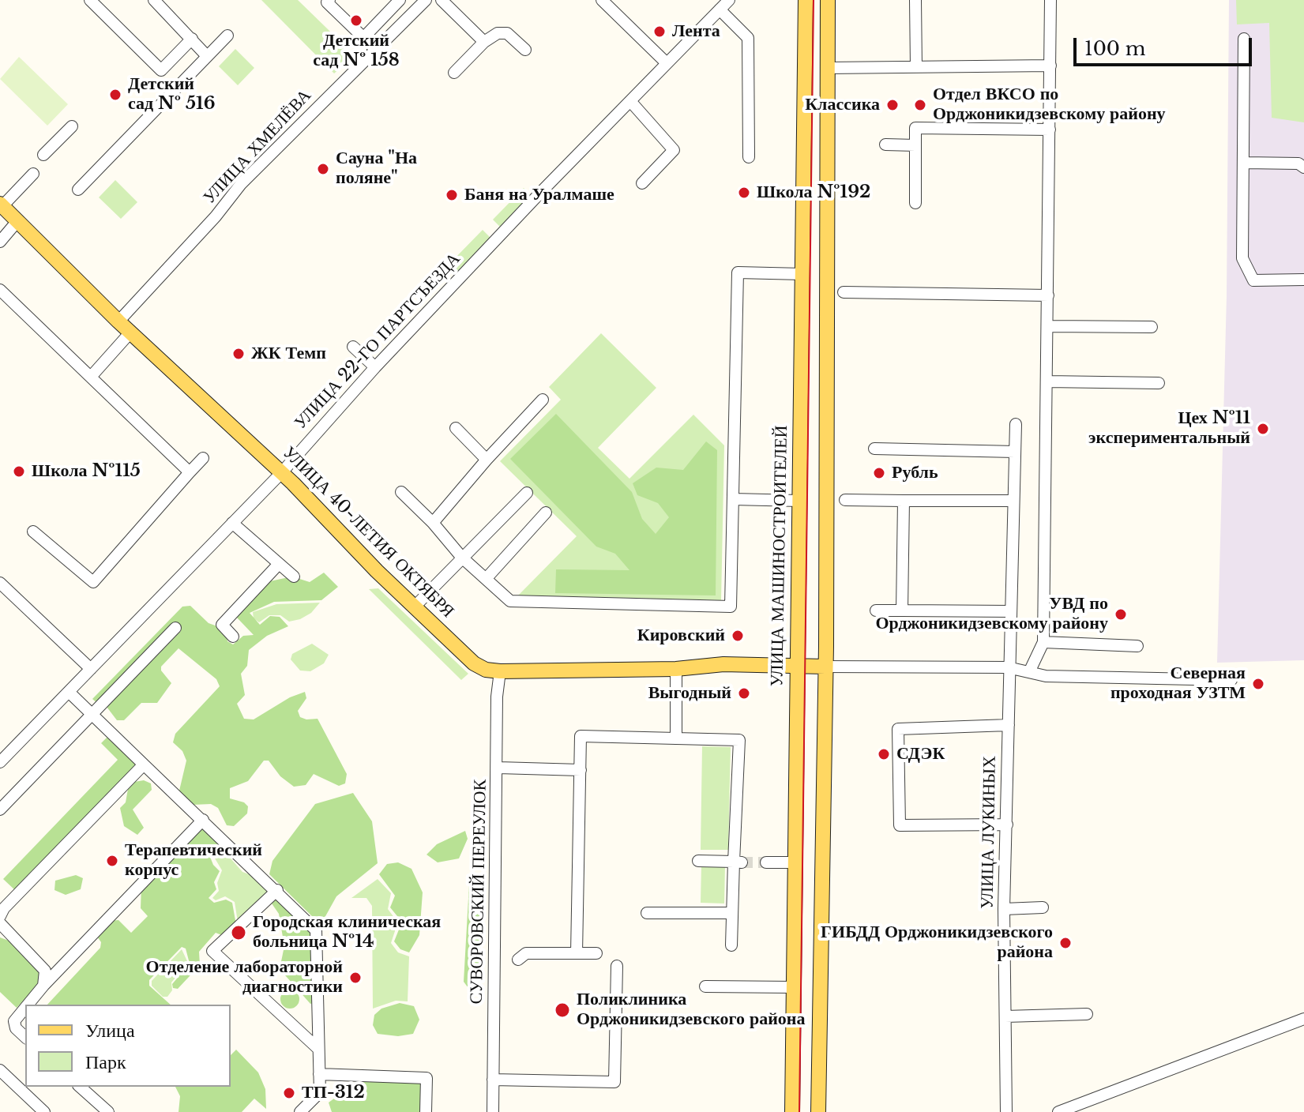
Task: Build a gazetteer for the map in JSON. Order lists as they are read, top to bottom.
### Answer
{
  "streets": {
    "main road": ["УЛИЦА 40-ЛЕТИЯ ОКТЯБРЯ", "УЛИЦА МАШИНОСТРОИТЕЛЕЙ"],
    "street": [
      "УЛИЦА ХМЕЛЁВА",
      "УЛИЦА 22-ГО ПАРТСЪЕЗДА",
      "УЛИЦА ЛУКИНЫХ",
      "СУВОРОВСКИЙ ПЕРЕУЛОК"
    ]
  },
  "crossings": [
    ["УЛИЦА ХМЕЛЁВА", "УЛИЦА 40-ЛЕТИЯ ОКТЯБРЯ"],
    ["УЛИЦА 22-ГО ПАРТСЪЕЗДА", "УЛИЦА 40-ЛЕТИЯ ОКТЯБРЯ"],
    ["УЛИЦА 40-ЛЕТИЯ ОКТЯБРЯ", "УЛИЦА МАШИНОСТРОИТЕЛЕЙ"],
    ["УЛИЦА 40-ЛЕТИЯ ОКТЯБРЯ", "СУВОРОВСКИЙ ПЕРЕУЛОК"]
  ],
  "places": [
    "Детский сад № 158",
    "Лента",
    "Детский сад № 516",
    "Классика",
    "Отдел ВКСО по Орджоникидзевскому району",
    "Сауна \"На поляне\"",
    "Школа №192",
    "Баня на Уралмаше",
    "ЖК Темп",
    "Цех №11 экспериментальный",
    "Школа №115",
    "Рубль",
    "УВД по Орджоникидзевскому району",
    "Кировский",
    "Северная проходная УЗТМ",
    "Выгодный",
    "СДЭК",
    "Терапевтический корпус",
    "Городская клиническая больница №14",
    "ГИБДД Орджоникидзевского района",
    "Отделение лабораторной диагностики",
    "Поликлиника Орджоникидзевского района",
    "ТП-312"
  ],
  "legend": ["Улица", "Парк"],
  "scale_bar": "100 m"
}
